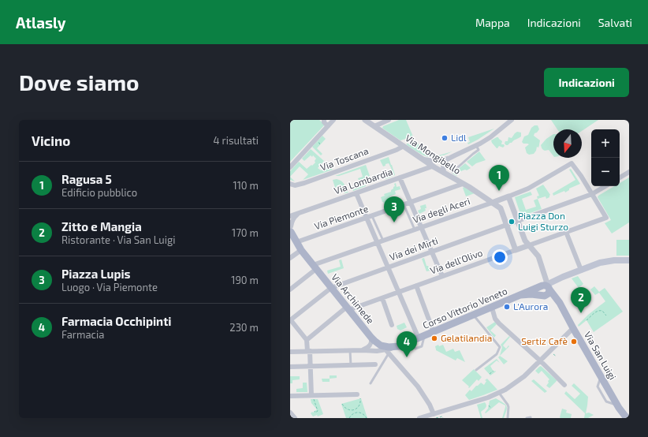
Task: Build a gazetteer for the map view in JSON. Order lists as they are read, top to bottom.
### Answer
{
  "streets": {
    "main road": ["Via Archimede", "Corso Vittorio Veneto", "Via San Luigi"],
    "street": [
      "Via Mongibello",
      "Via Toscana",
      "Via Lombardia",
      "Via degli Aceri",
      "Via Piemonte",
      "Via dei Mirti",
      "Via dell'Olivo"
    ]
  },
  "crossings": [
    ["Via Mongibello", "Via Toscana"],
    ["Via Mongibello", "Via Lombardia"],
    ["Via Mongibello", "Via degli Aceri"],
    ["Via Mongibello", "Via Piemonte"],
    ["Via degli Aceri", "Via dell'Olivo"],
    ["Via degli Aceri", "Via Archimede"],
    ["Via Piemonte", "Via Archimede"],
    ["Via dei Mirti", "Via Archimede"],
    ["Via dell'Olivo", "Via Archimede"],
    ["Via Archimede", "Corso Vittorio Veneto"],
    ["Corso Vittorio Veneto", "Via San Luigi"]
  ],
  "places": [
    "Lidl",
    "Piazza Don Luigi Sturzo",
    "L'Aurora",
    "Gelatilandia",
    "Sertiz Cafè"
  ],
  "north": "bottom",
  "page": {
    "header": "Atlasly",
    "nav": ["Mappa", "Indicazioni", "Salvati"],
    "buttons": "Indicazioni",
    "title": "Dove siamo",
    "heading": ["Vicino", "4 risultati"],
    "map_buttons": ["+", "−"],
    "list": [
      {
        "mark": "1",
        "name": "Ragusa 5",
        "note": "Edificio pubblico",
        "value": "110 m"
      },
      {
        "mark": "2",
        "name": "Zitto e Mangia",
        "note": "Ristorante · Via San Luigi",
        "value": "170 m"
      },
      {
        "mark": "3",
        "name": "Piazza Lupis",
        "note": "Luogo · Via Piemonte",
        "value": "190 m"
      },
      {
        "mark": "4",
        "name": "Farmacia Occhipinti",
        "note": "Farmacia",
        "value": "230 m"
      }
    ],
    "pins": [
      "1",
      "3",
      "2",
      "4"
    ]
  }
}
